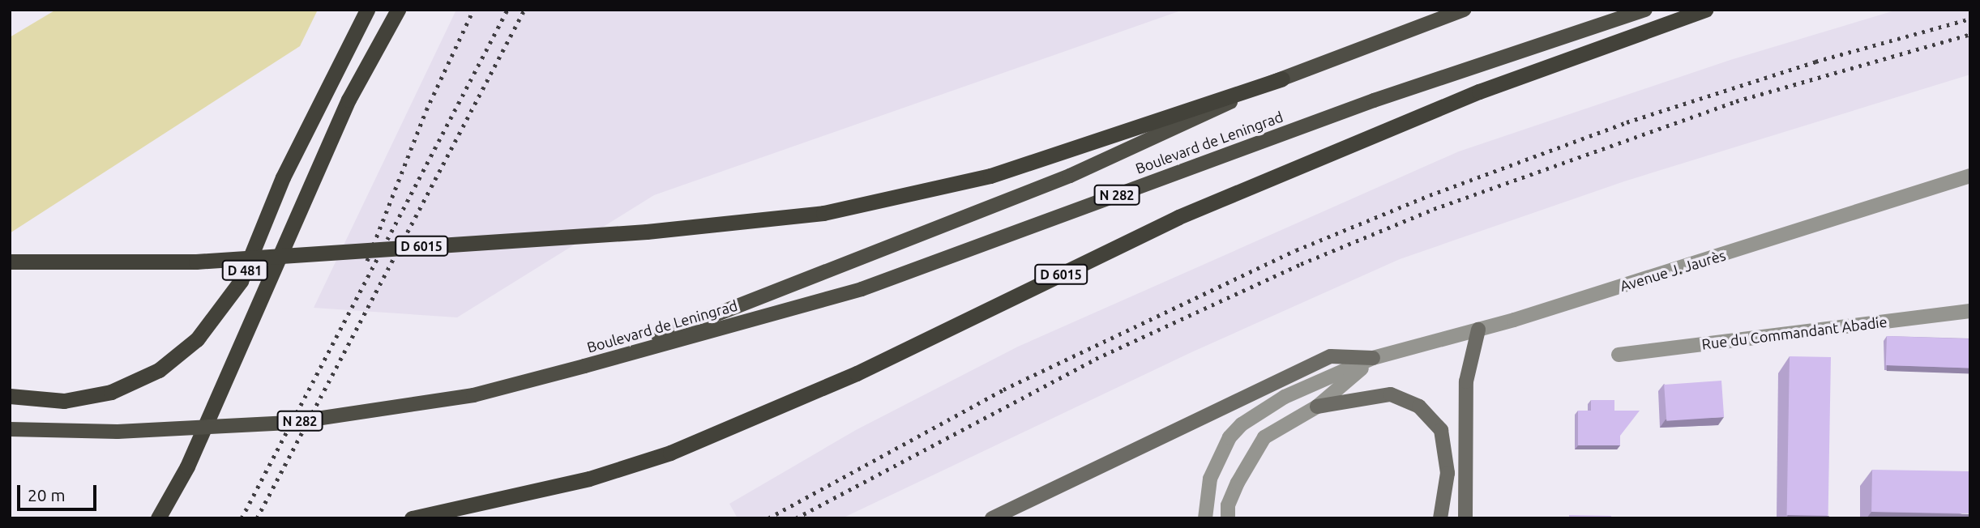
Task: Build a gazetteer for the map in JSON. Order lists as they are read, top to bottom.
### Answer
{
  "streets": {
    "highway": ["D 6015", "D 481"],
    "main road": ["Boulevard de Leningrad", "N 282"],
    "street": ["Avenue J. Jaurès", "Rue du Commandant Abadie"]
  },
  "crossings": [
    ["Boulevard de Leningrad", "N 282"],
    ["Boulevard de Leningrad", "D 6015"]
  ],
  "scale_bar": "20 m"
}
